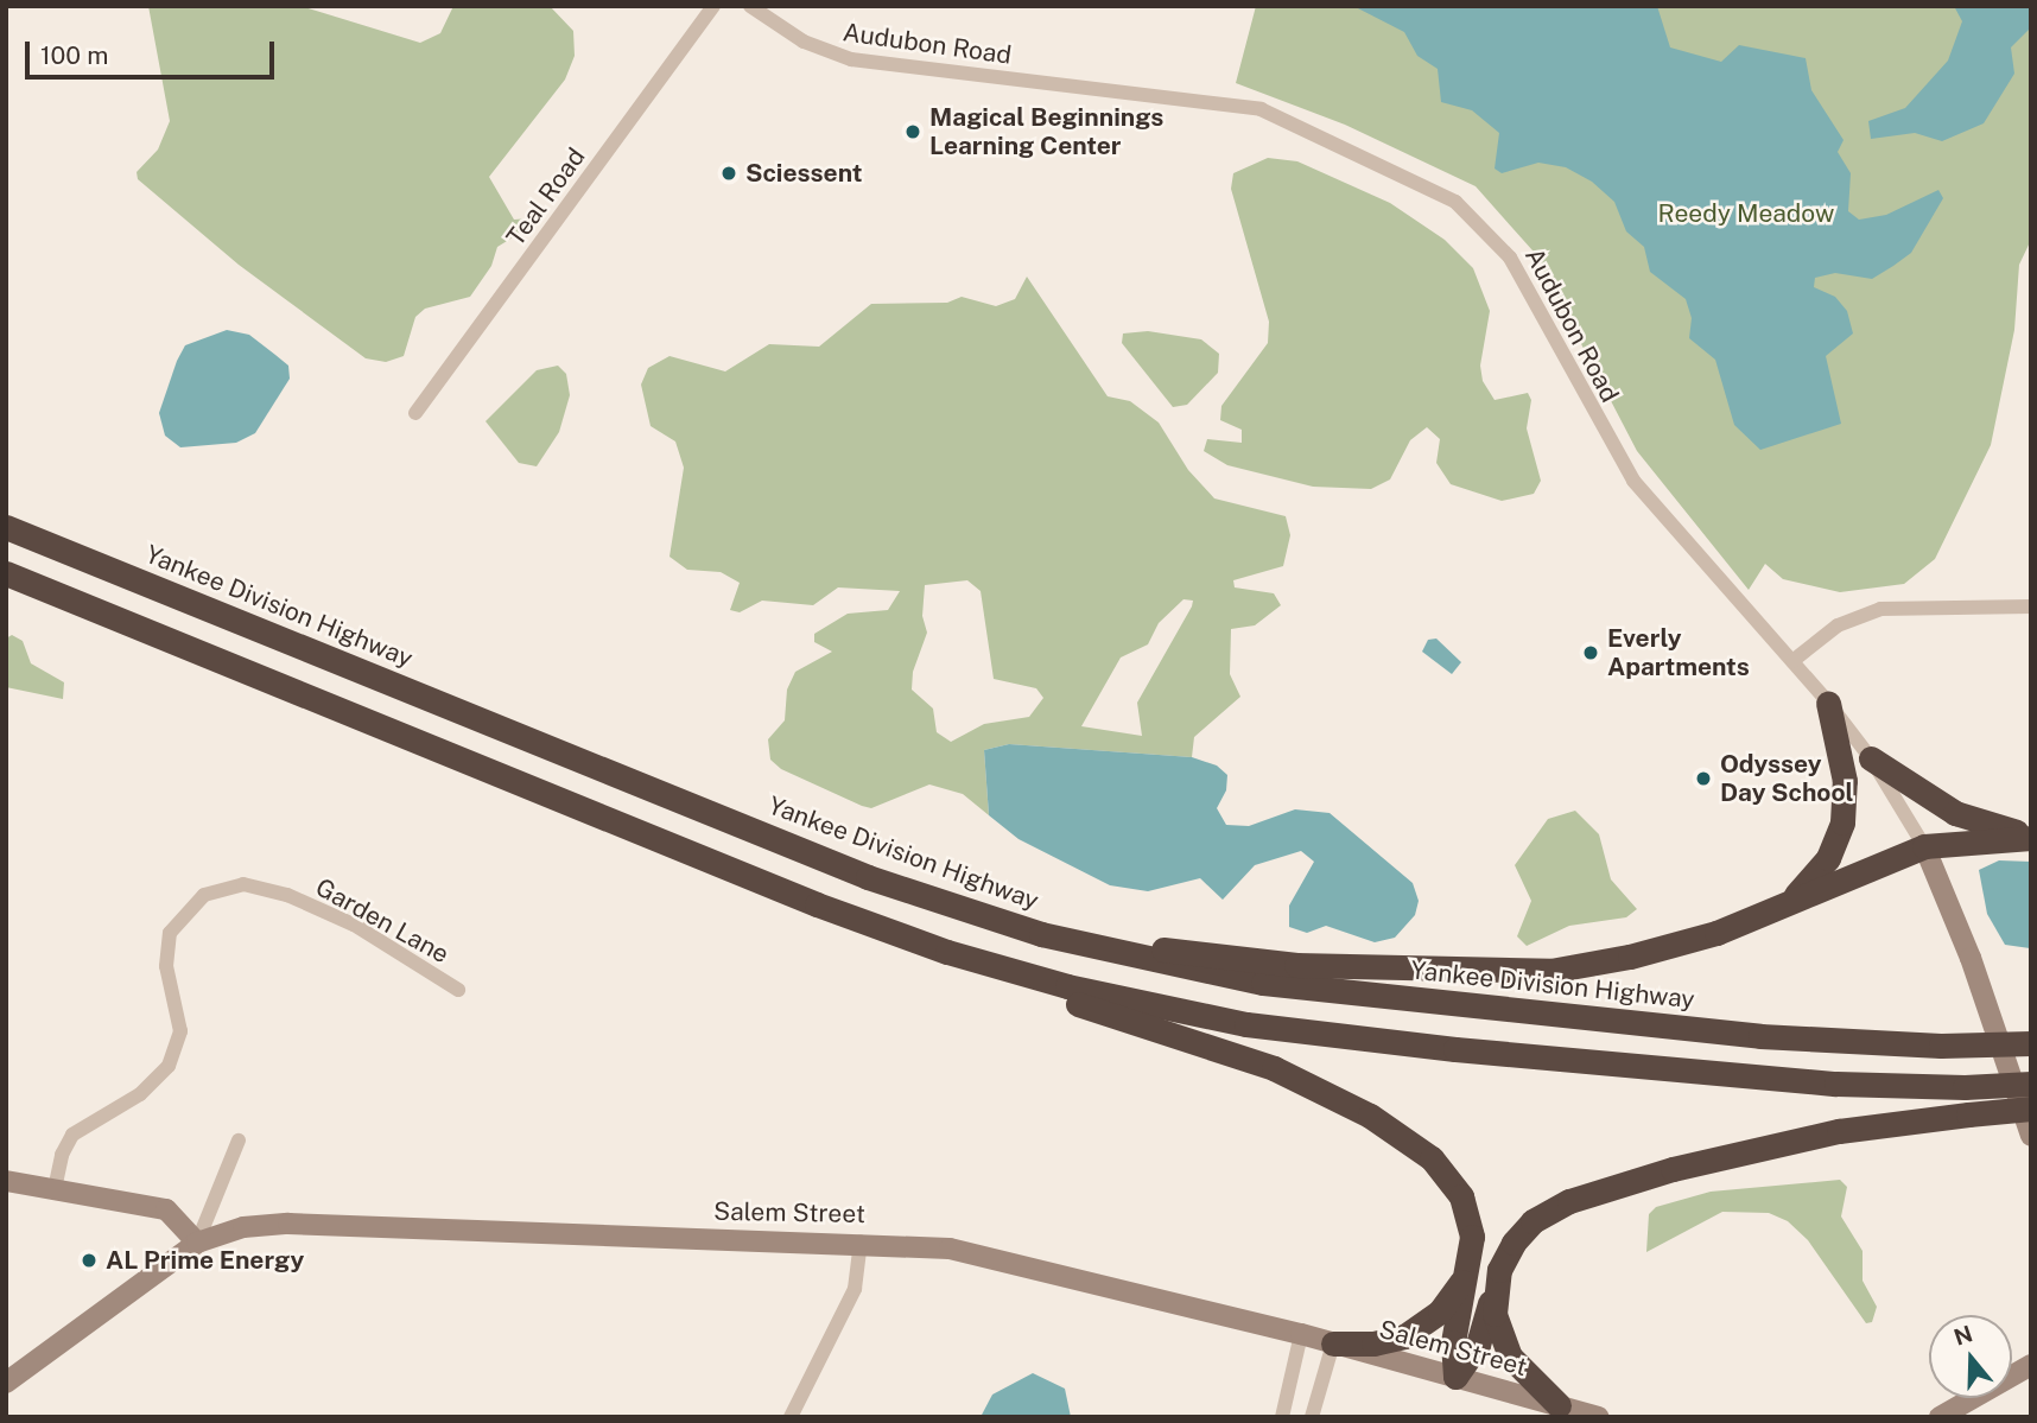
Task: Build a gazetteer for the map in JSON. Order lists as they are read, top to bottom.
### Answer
{
  "streets": {
    "highway": ["Yankee Division Highway"],
    "main road": ["Salem Street"],
    "street": ["Audubon Road", "Teal Road", "Garden Lane"]
  },
  "parks": ["Reedy Meadow"],
  "places": [
    "Magical Beginnings Learning Center",
    "Sciessent",
    "Everly Apartments",
    "Odyssey Day School",
    "AL Prime Energy"
  ],
  "scale_bar": "100 m",
  "north": "top"
}
